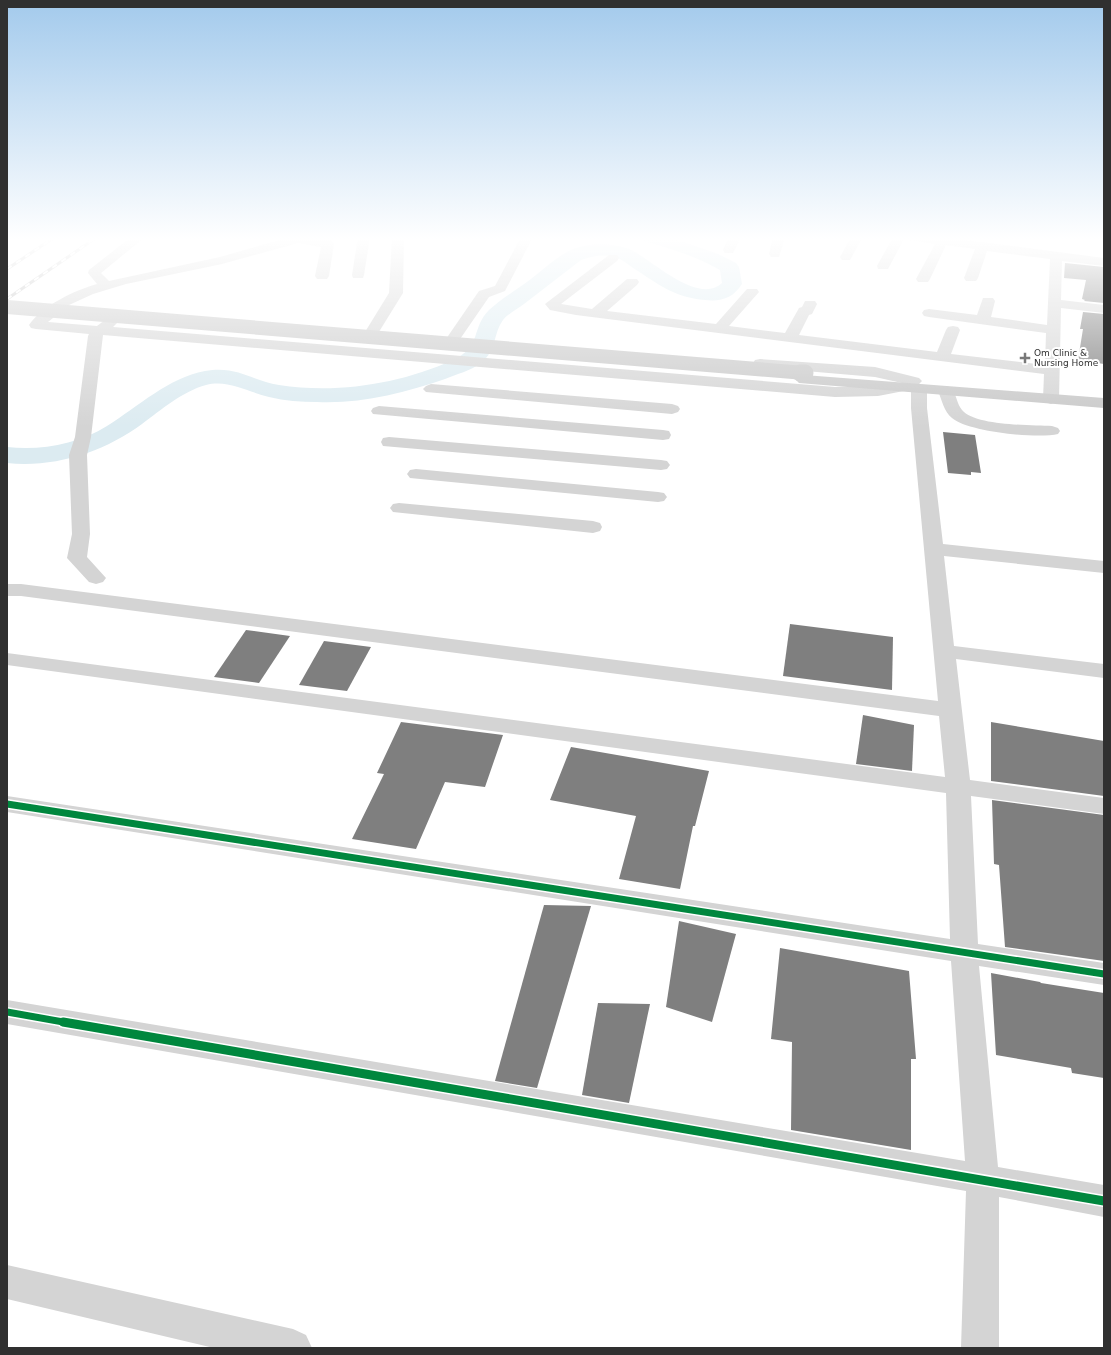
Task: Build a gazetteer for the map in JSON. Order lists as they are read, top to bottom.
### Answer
{
  "places": {
    "health": ["Om Clinic & Nursing Home"]
  }
}
